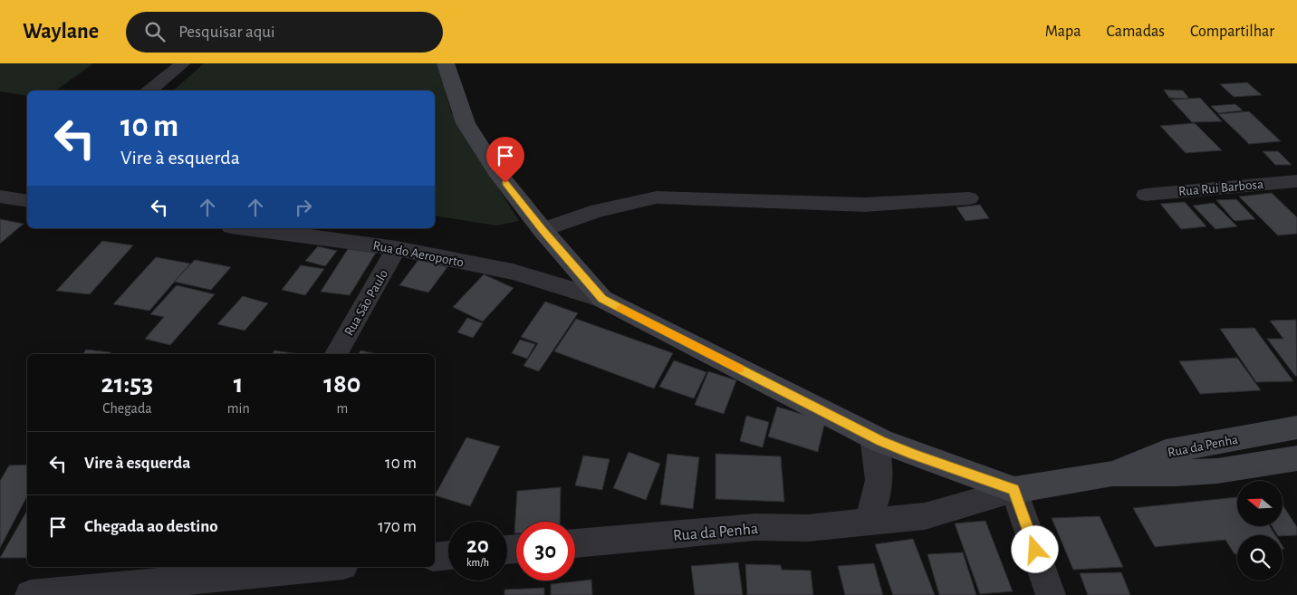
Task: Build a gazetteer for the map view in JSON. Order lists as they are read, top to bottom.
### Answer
{
  "streets": {
    "street": [
      "Rua Rui Barbosa",
      "Rua do Aeroporto",
      "Rua São Paulo",
      "Rua da Penha"
    ]
  },
  "crossings": [
    ["Rua do Aeroporto", "Rua São Paulo"]
  ],
  "north": "left",
  "page": {
    "header": "Waylane",
    "search": "Pesquisar aqui",
    "nav": ["Mapa", "Camadas", "Compartilhar"],
    "turn": ["10 m", "Vire à esquerda"],
    "eta": [
      "21:53",
      "Chegada",
      "1",
      "min",
      "180",
      "m"
    ],
    "list": [
      {
        "name": "Vire à esquerda",
        "value": "10 m"
      },
      {
        "name": "Chegada ao destino",
        "value": "170 m"
      }
    ],
    "speed": "20 km/h",
    "limit": "30"
  }
}
